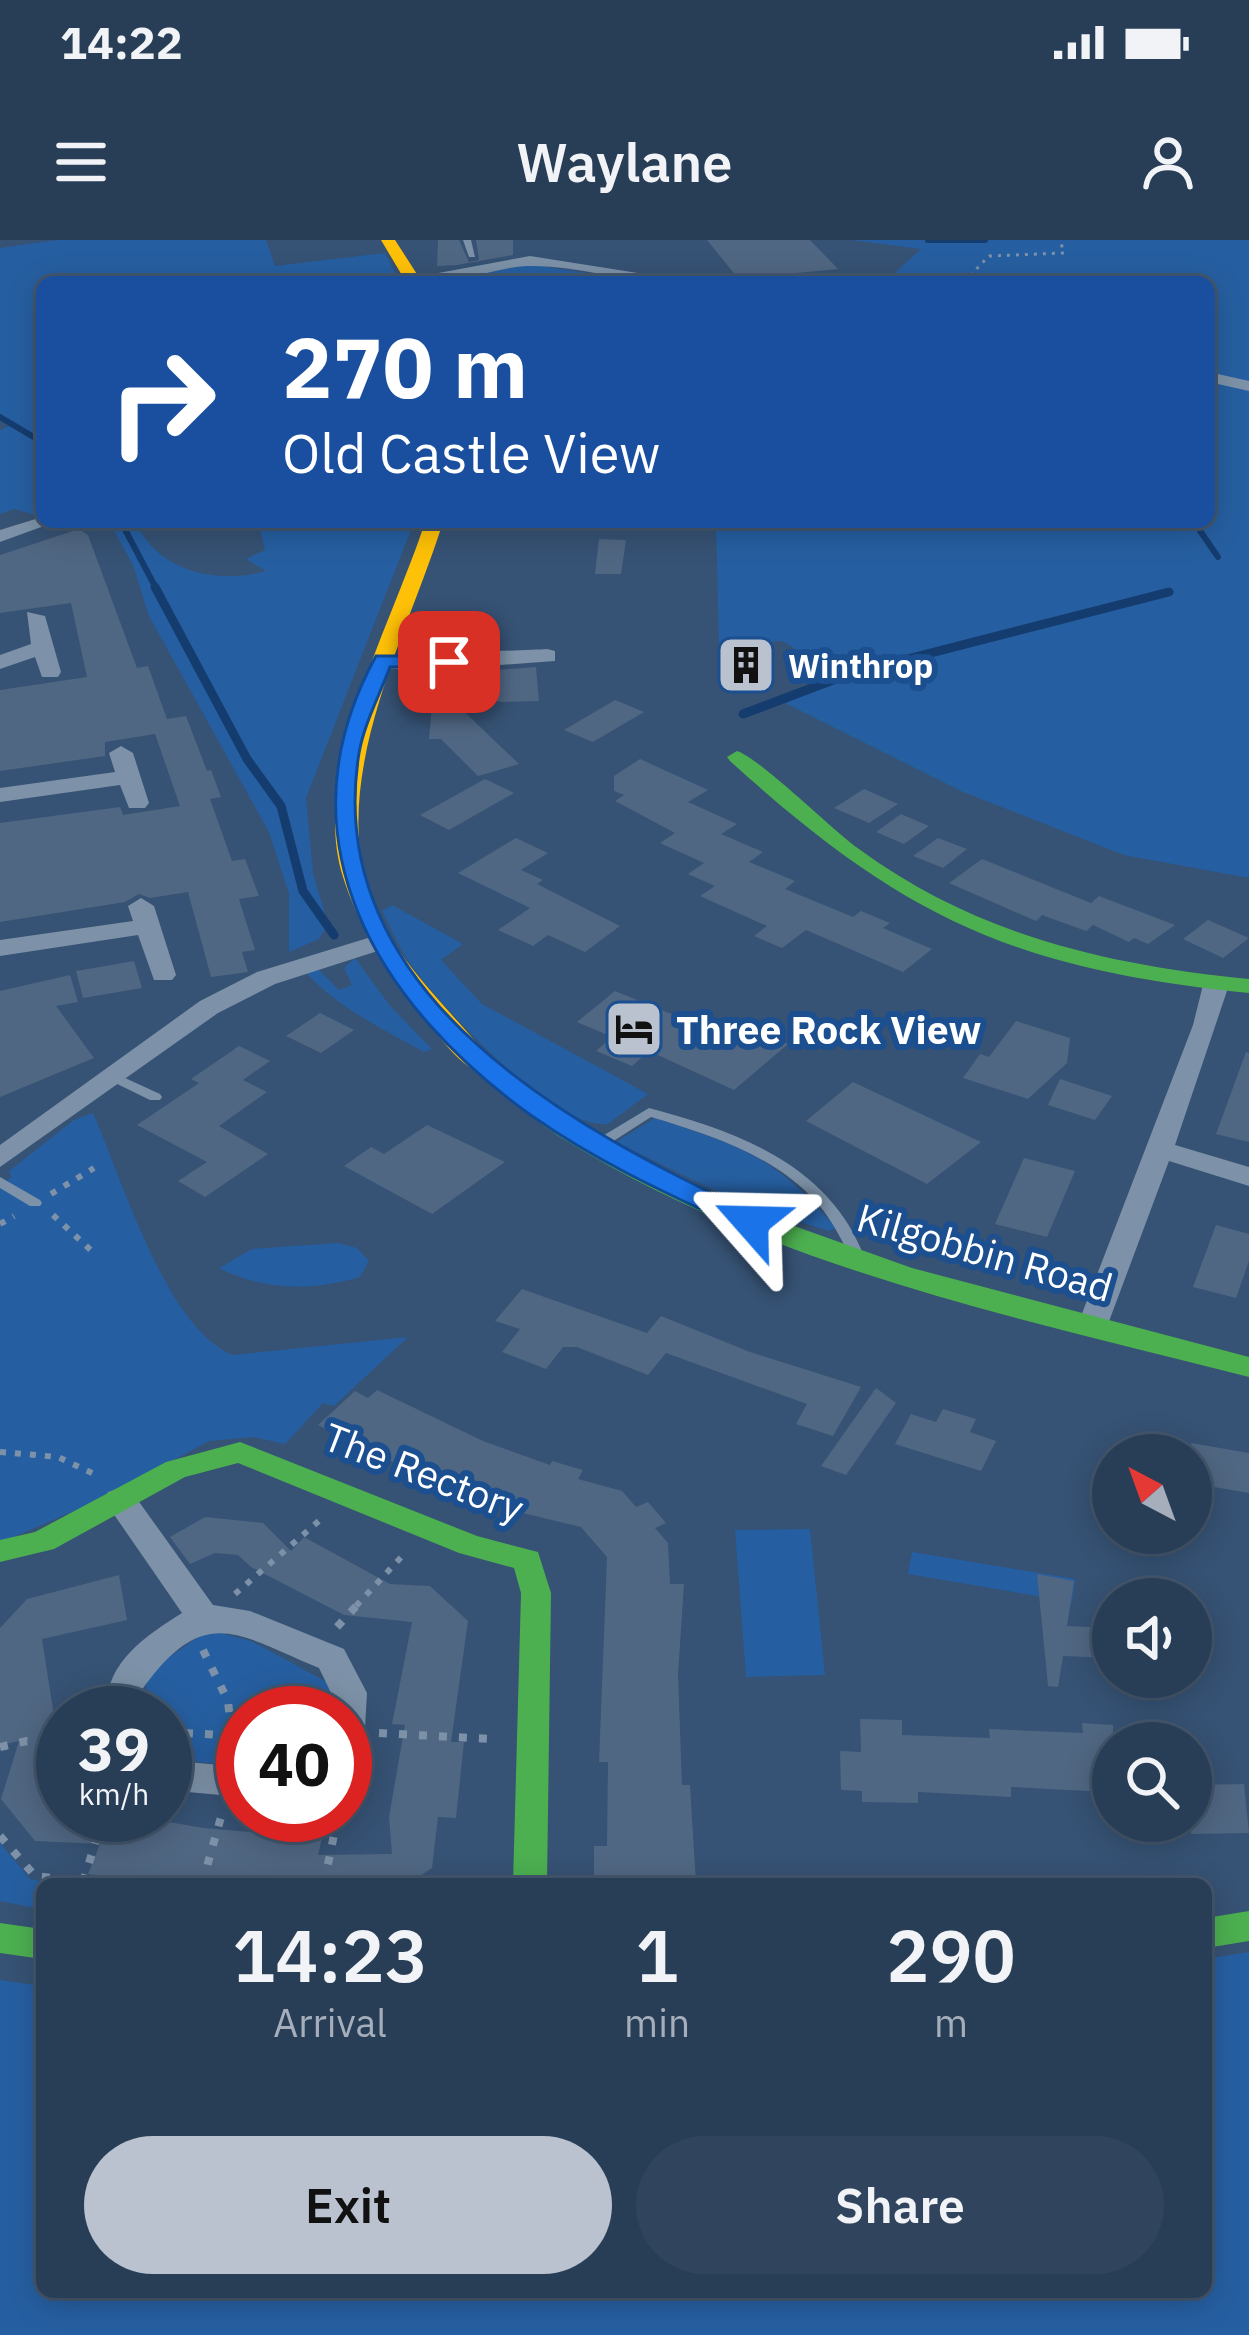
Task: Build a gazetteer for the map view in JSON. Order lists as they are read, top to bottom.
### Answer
{
  "streets": {
    "street": ["Kilgobbin Road", "The Rectory"]
  },
  "places": {
    "building": ["Winthrop"],
    "hotel": ["Three Rock View"]
  },
  "north": "top left",
  "page": {
    "status": "14:22",
    "header": "Waylane",
    "turn": ["270 m", "Old Castle View"],
    "speed": "39 km/h",
    "limit": "40",
    "eta": [
      "14:23",
      "Arrival",
      "1",
      "min",
      "290",
      "m"
    ],
    "buttons": ["Exit", "Share"]
  }
}
